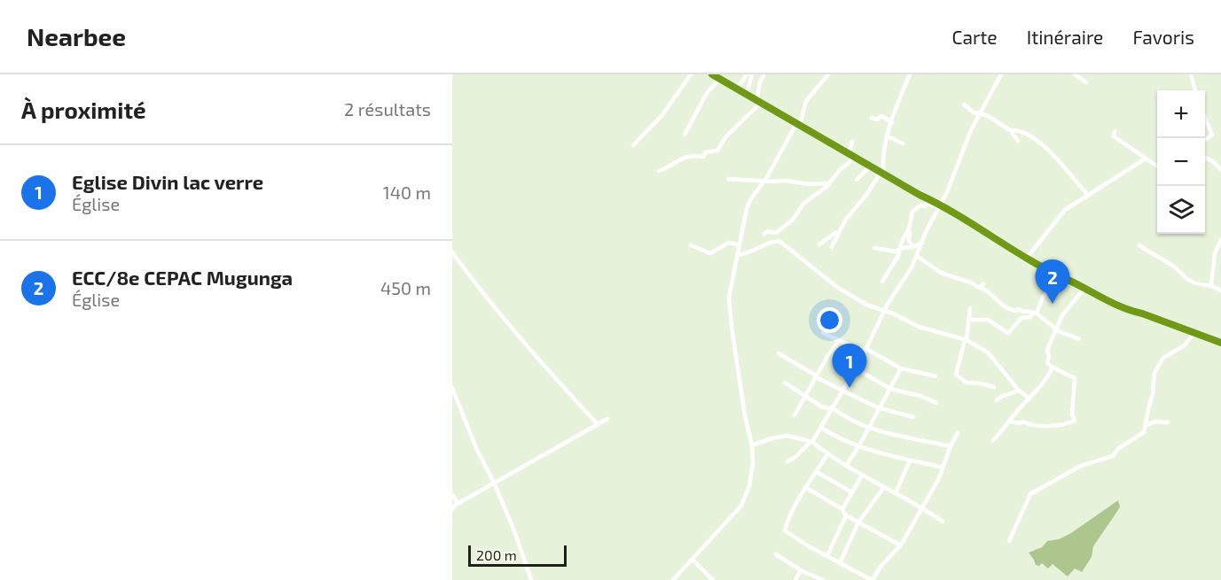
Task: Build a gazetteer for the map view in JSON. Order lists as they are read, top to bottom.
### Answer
{
  "scale_bar": "200 m",
  "page": {
    "header": "Nearbee",
    "nav": ["Carte", "Itinéraire", "Favoris"],
    "heading": ["À proximité", "2 résultats"],
    "map_buttons": ["+", "−"],
    "list": [
      {
        "mark": "1",
        "name": "Eglise Divin lac verre",
        "note": "Église",
        "value": "140 m"
      },
      {
        "mark": "2",
        "name": "ECC/8e CEPAC Mugunga",
        "note": "Église",
        "value": "450 m"
      }
    ],
    "pins": ["2", "1"],
    "scale": "200 m"
  }
}
